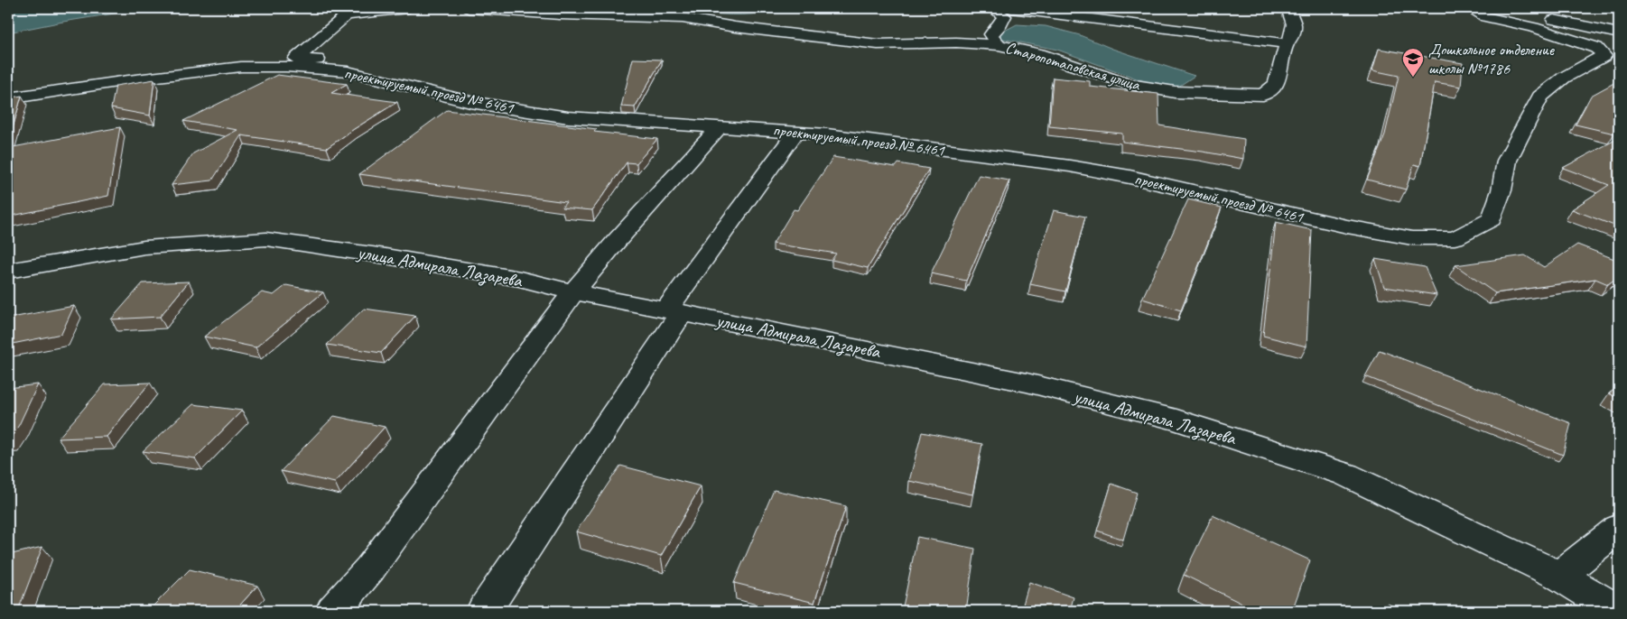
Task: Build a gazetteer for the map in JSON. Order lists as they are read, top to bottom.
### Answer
{
  "streets": {
    "street": ["Старопотаповская улица", "проектируемый проезд № 6461", "улица Адмирала Лазарева"]
  },
  "places": {
    "school or university": ["Дошкольное отделение школы №1786"]
  }
}
